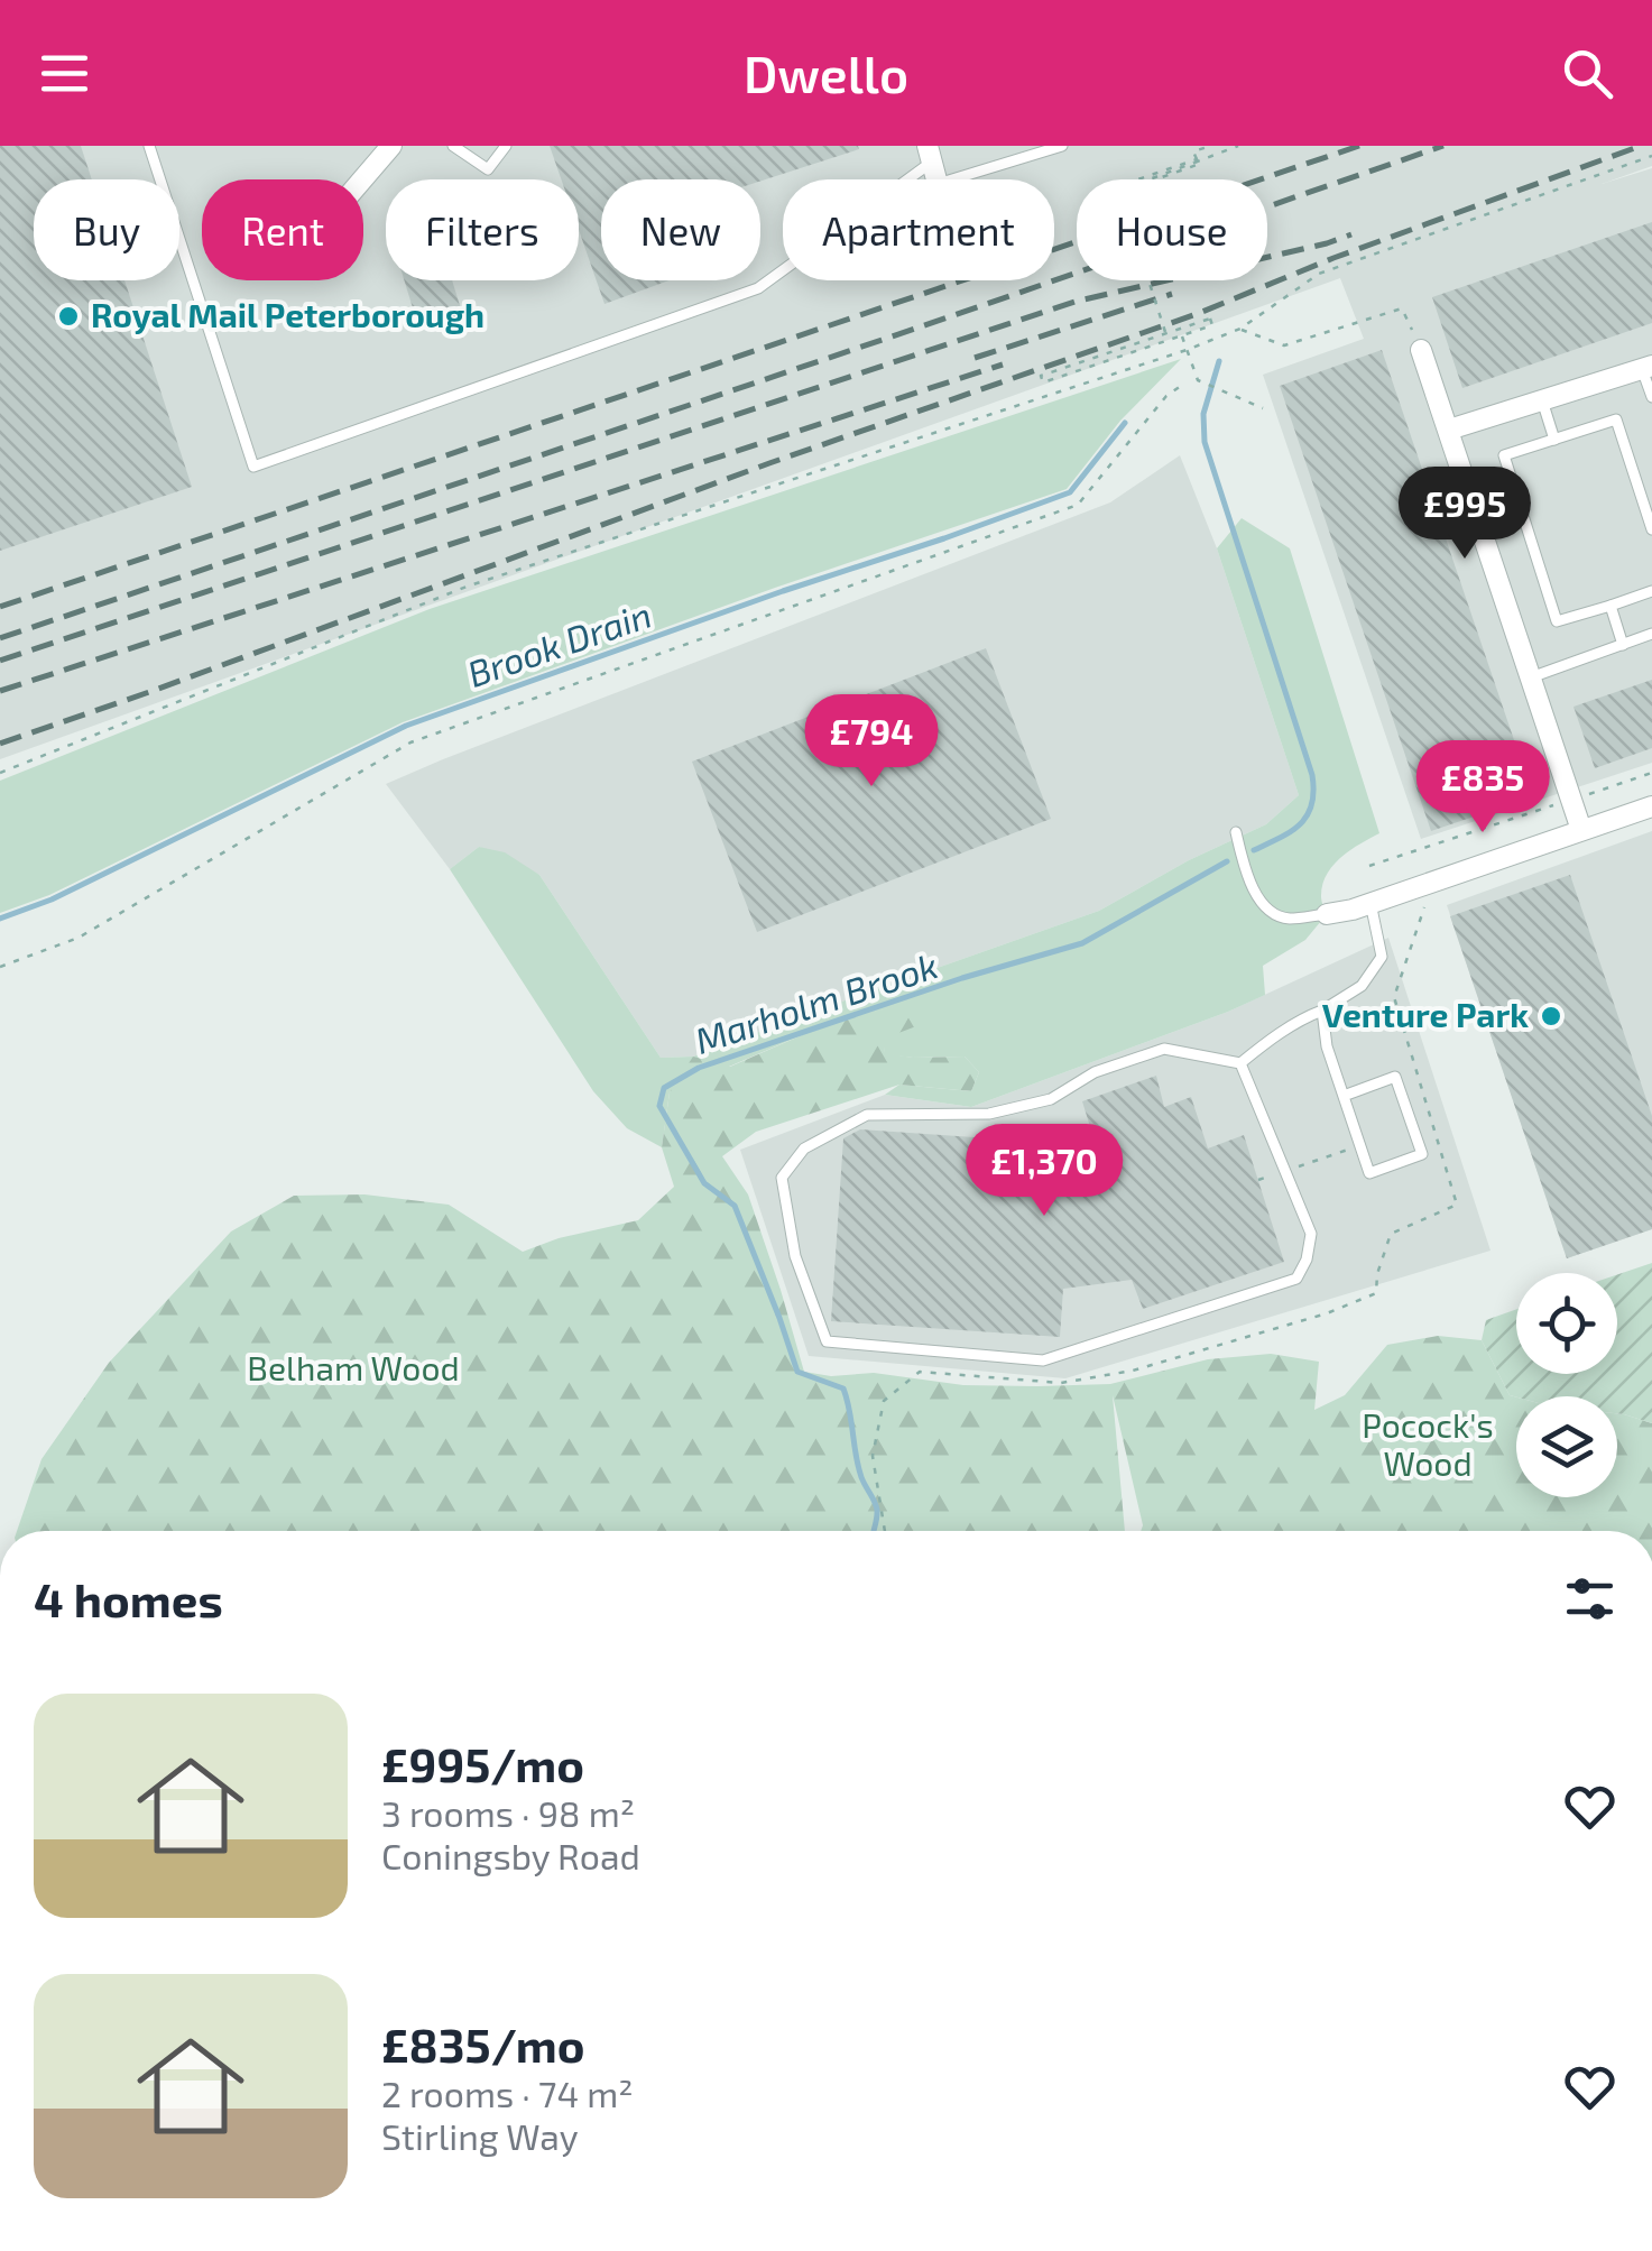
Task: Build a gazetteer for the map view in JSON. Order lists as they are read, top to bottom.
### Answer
{
  "water": ["Brook Drain", "Marholm Brook"],
  "parks": ["Belham Wood", "Pocock's Wood"],
  "places": ["Royal Mail Peterborough", "Venture Park"],
  "page": {
    "header": "Dwello",
    "chip": [
      "Buy",
      "Rent",
      "Filters",
      "New",
      "Apartment",
      "House"
    ],
    "price": [
      "£995",
      "£794",
      "£835",
      "£1,370"
    ],
    "heading": "4 homes",
    "list": [
      {
        "name": "£995/mo",
        "note": "3 rooms · 98 m² · Coningsby Road"
      },
      {
        "name": "£835/mo",
        "note": "2 rooms · 74 m² · Stirling Way"
      }
    ]
  }
}
